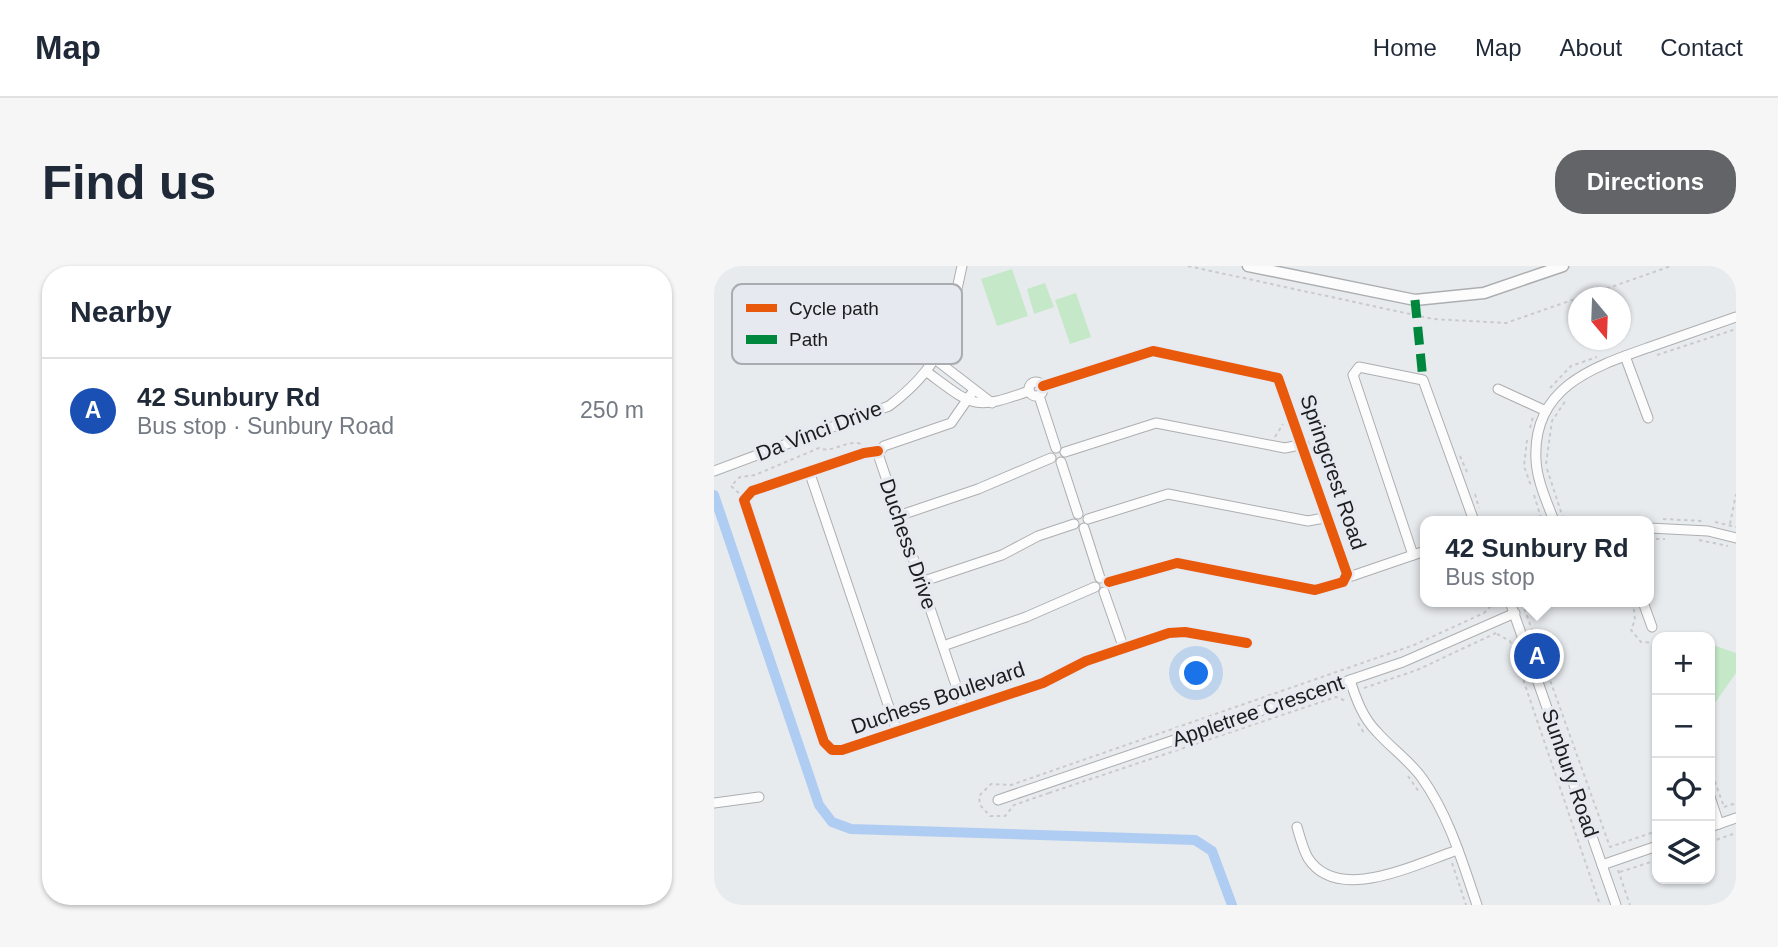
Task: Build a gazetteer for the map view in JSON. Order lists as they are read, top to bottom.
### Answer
{
  "streets": {
    "street": [
      "Da Vinci Drive",
      "Springcrest Road",
      "Duchess Drive",
      "Duchess Boulevard",
      "Appletree Crescent",
      "Sunbury Road"
    ]
  },
  "crossings": [
    ["Duchess Drive", "Duchess Boulevard"],
    ["Appletree Crescent", "Sunbury Road"]
  ],
  "legend": ["Cycle path", "Path"],
  "north": "bottom",
  "page": {
    "header": "Map",
    "nav": [
      "Home",
      "Map",
      "About",
      "Contact"
    ],
    "buttons": "Directions",
    "title": "Find us",
    "heading": "Nearby",
    "list": [
      {
        "mark": "A",
        "name": "42 Sunbury Rd",
        "note": "Bus stop · Sunbury Road",
        "value": "250 m"
      }
    ],
    "popup": ["42 Sunbury Rd", "Bus stop"],
    "pins": "A",
    "map_buttons": ["+", "−"]
  }
}
